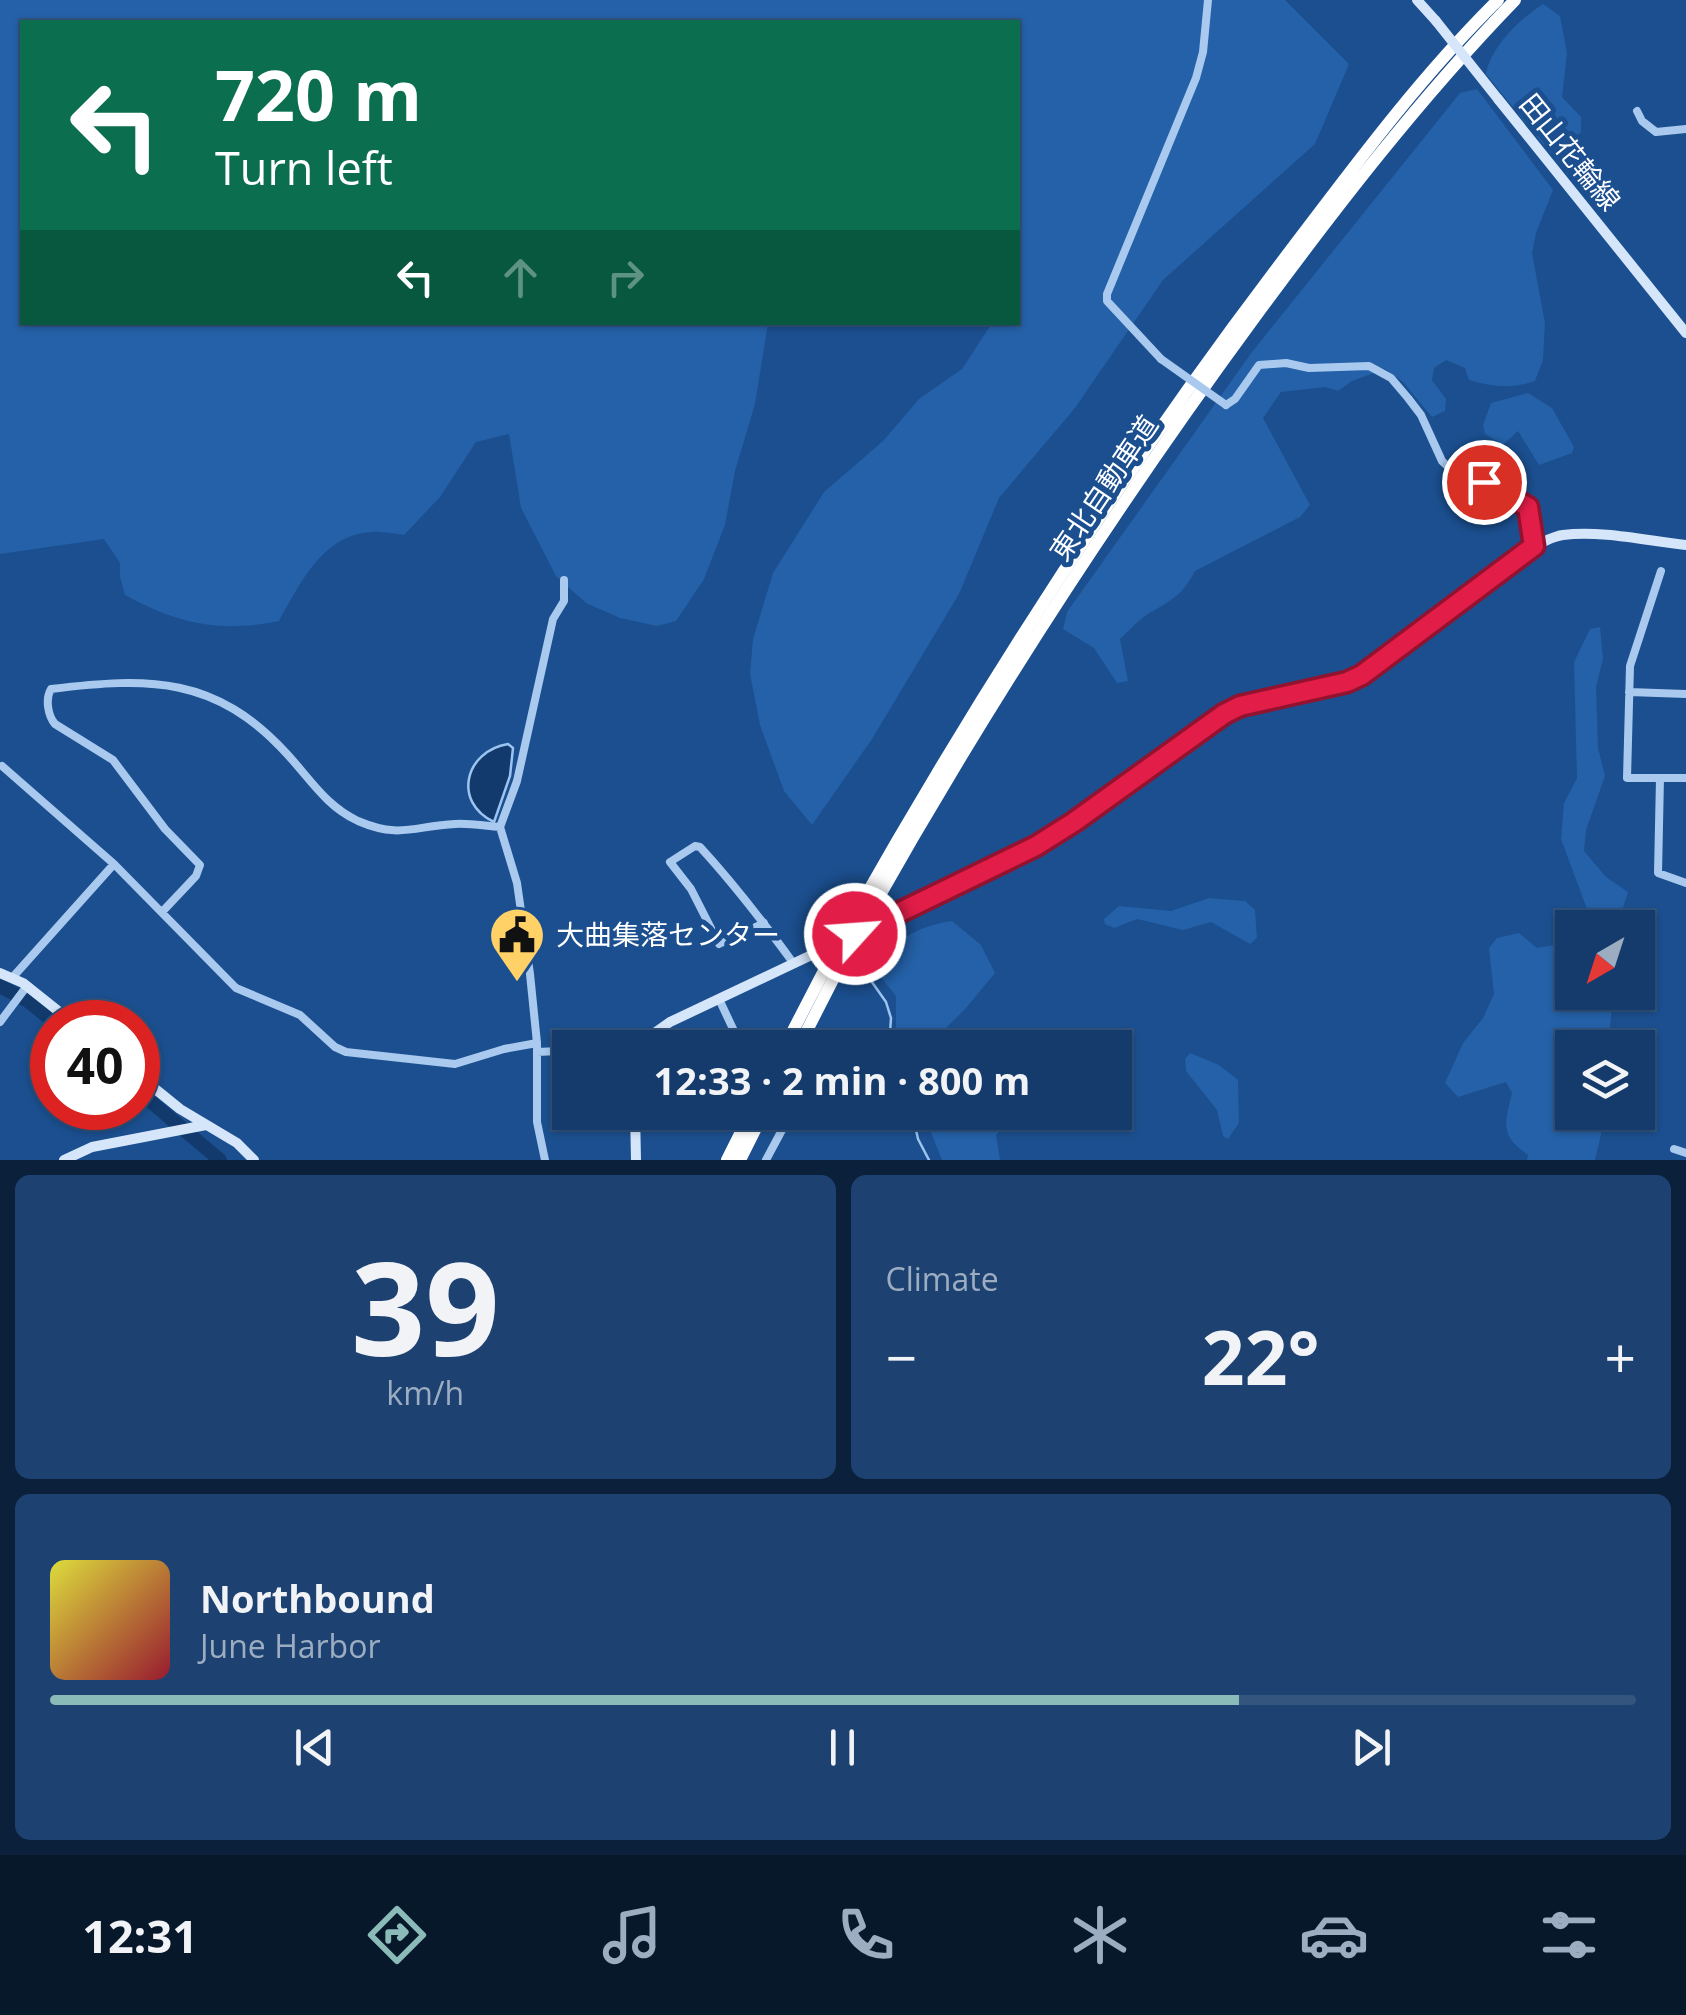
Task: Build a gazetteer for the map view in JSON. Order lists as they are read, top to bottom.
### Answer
{
  "streets": {
    "highway": ["東北自動車道"],
    "street": ["田山花輪線"]
  },
  "places": {
    "public building": ["大曲集落センター"]
  },
  "north": "bottom left",
  "page": {
    "turn": ["720 m", "Turn left"],
    "limit": "40",
    "trip": "12:33 · 2 min · 800 m",
    "tile": [
      ["39", "km/h"],
      "Climate"
    ],
    "heat": ["−", "22°", "+"],
    "song": ["Northbound", "June Harbor"],
    "tabs": "12:31"
  }
}
